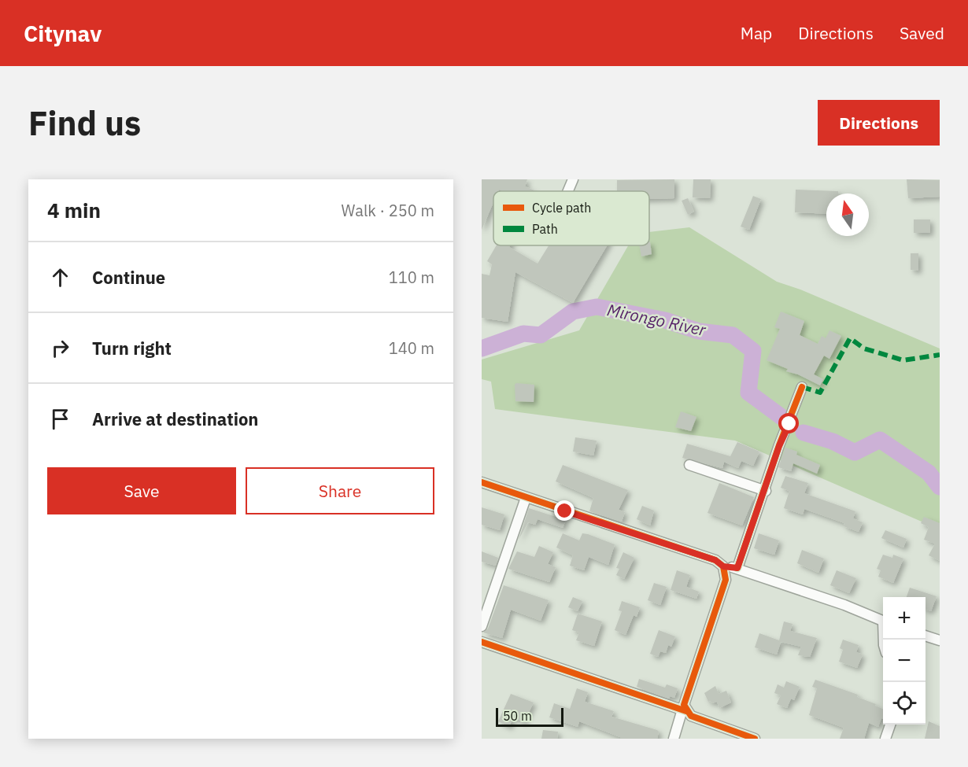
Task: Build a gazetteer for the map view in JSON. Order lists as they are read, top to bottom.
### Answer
{
  "water": ["Mirongo River"],
  "legend": ["Cycle path", "Path"],
  "scale_bar": "50 m",
  "north": "top",
  "page": {
    "header": "Citynav",
    "nav": ["Map", "Directions", "Saved"],
    "buttons": [
      "Directions",
      ["Save", "Share"]
    ],
    "title": "Find us",
    "heading": ["4 min", "Walk · 250 m"],
    "list": [
      ["Continue", "110 m"],
      ["Turn right", "140 m"],
      "Arrive at destination"
    ],
    "map_buttons": ["+", "−"],
    "scale": "50 m"
  }
}
